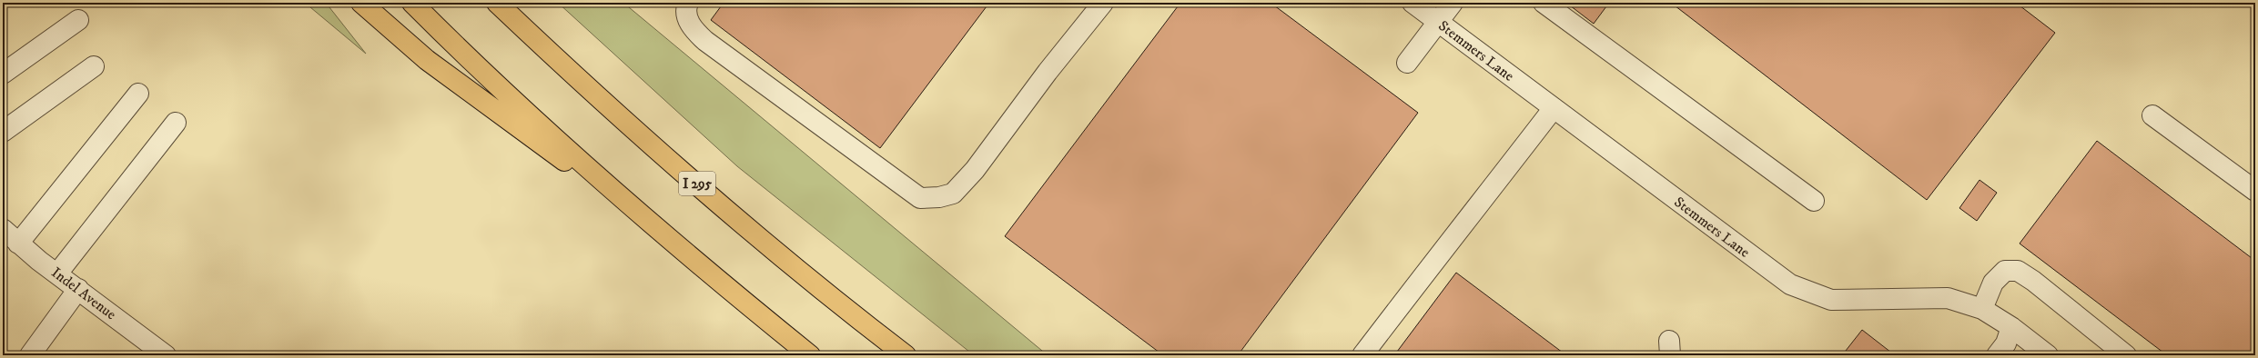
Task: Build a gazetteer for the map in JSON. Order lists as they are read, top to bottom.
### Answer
{
  "streets": {
    "highway": ["I 295"],
    "street": ["Stemmers Lane", "Indel Avenue"]
  }
}
